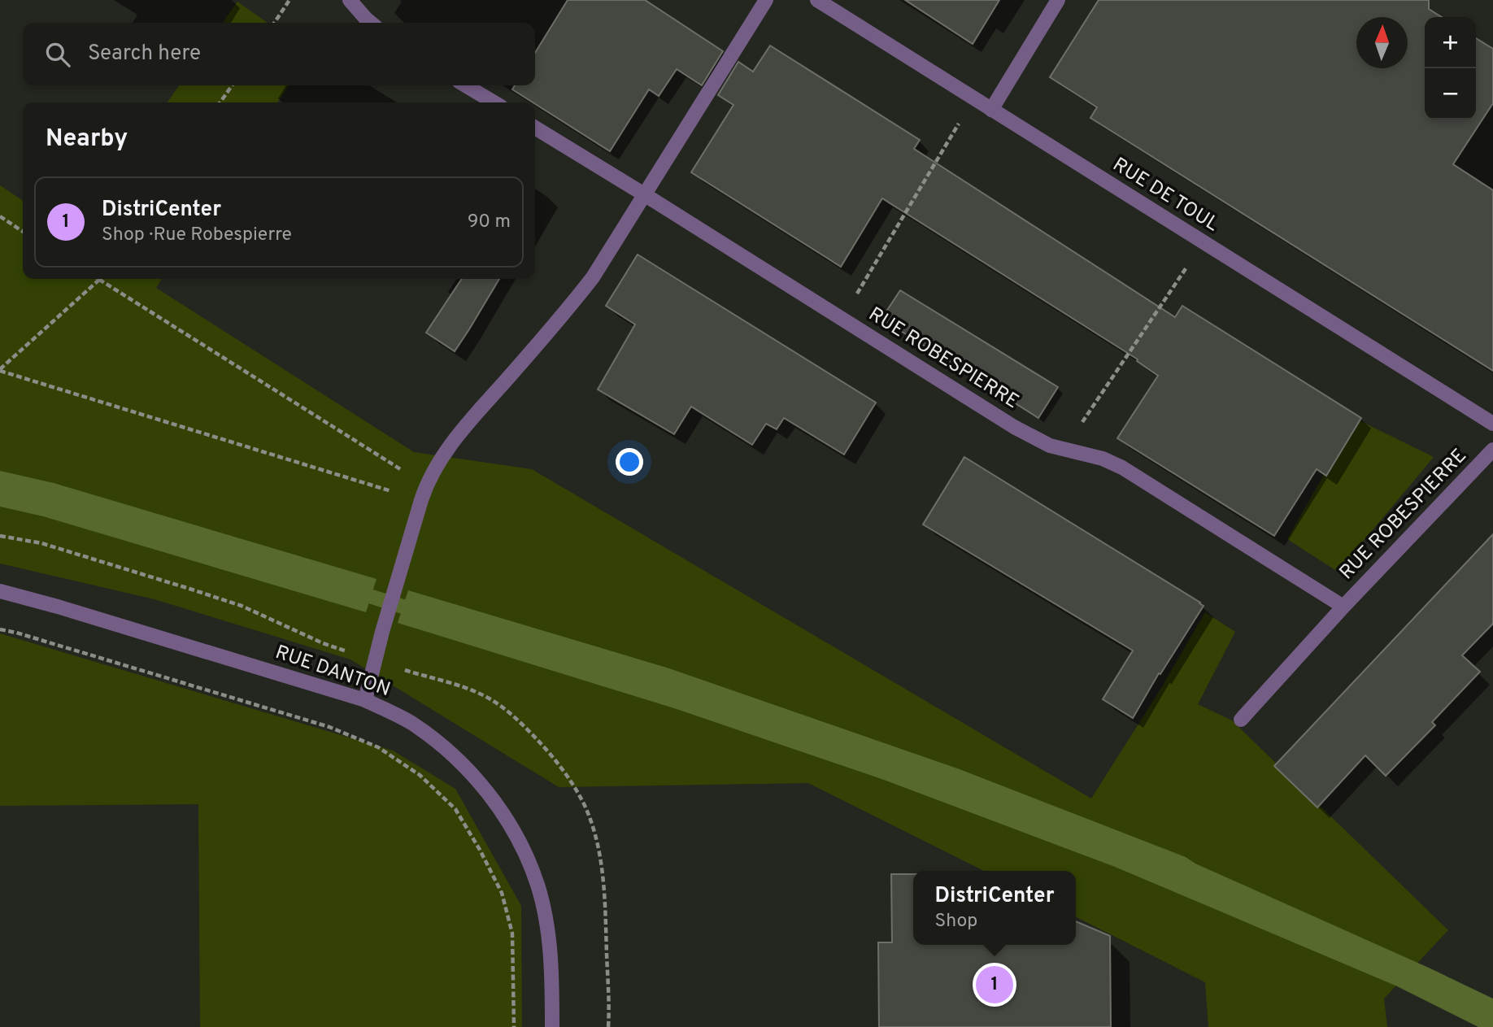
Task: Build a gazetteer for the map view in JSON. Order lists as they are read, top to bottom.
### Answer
{
  "streets": {
    "street": ["RUE DE TOUL", "RUE ROBESPIERRE", "RUE DANTON"]
  },
  "north": "top",
  "page": {
    "map_buttons": ["+", "−"],
    "search": "Search here",
    "heading": "Nearby",
    "list": [
      {
        "mark": "1",
        "name": "DistriCenter",
        "note": "Shop · Rue Robespierre",
        "value": "90 m"
      }
    ],
    "popup": ["DistriCenter", "Shop"],
    "pins": "1"
  }
}
